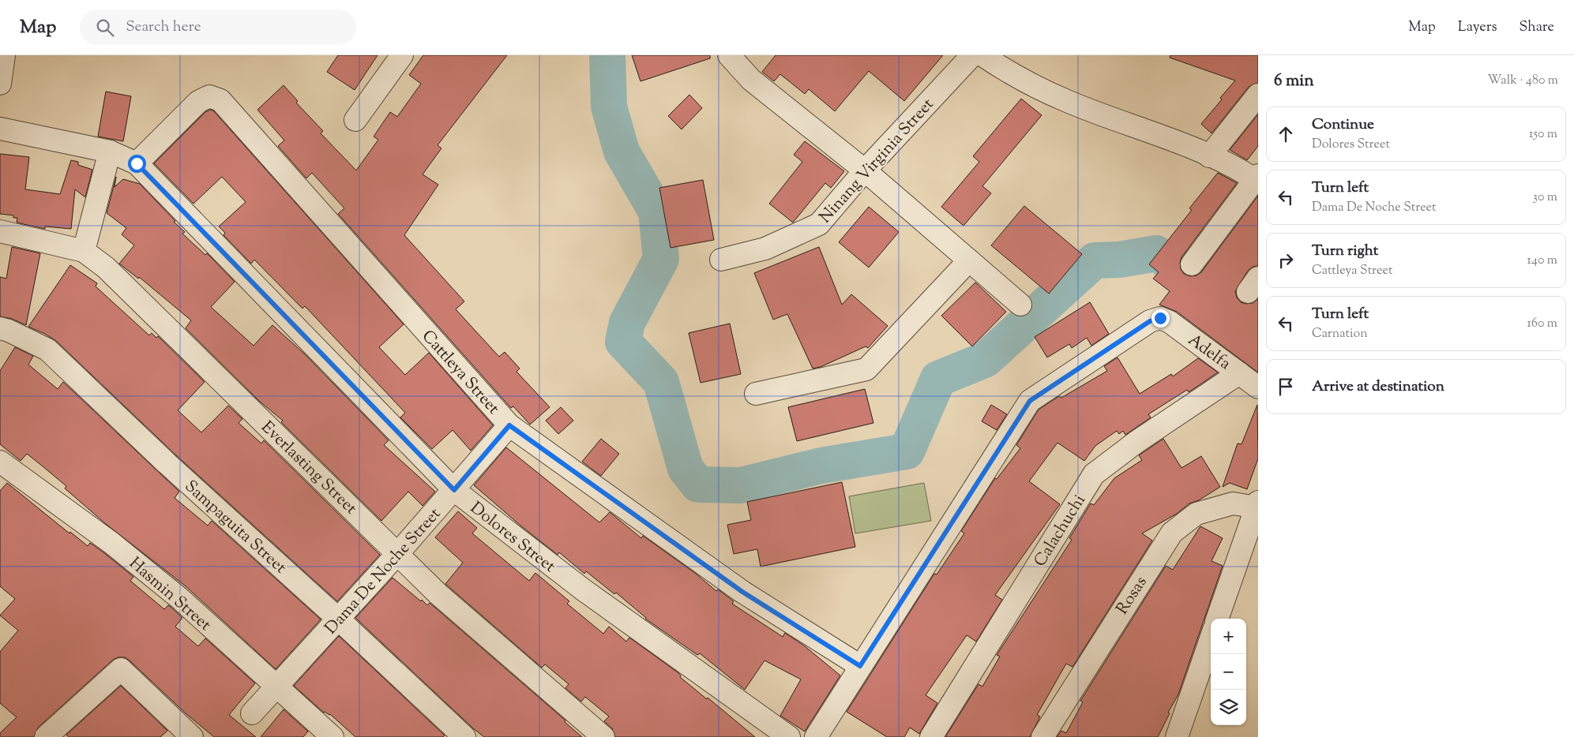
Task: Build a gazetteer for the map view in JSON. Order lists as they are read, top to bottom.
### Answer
{
  "streets": {
    "street": [
      "Ninang Virginia Street",
      "Adelfa",
      "Cattleya Street",
      "Everlasting Street",
      "Sampaguita Street",
      "Calachuchi",
      "Dolores Street",
      "Dama De Noche Street",
      "Hasmin Street",
      "Rosas"
    ]
  },
  "crossings": [
    ["Adelfa", "Cattleya Street"],
    ["Adelfa", "Calachuchi"],
    ["Cattleya Street", "Dolores Street"],
    ["Cattleya Street", "Dama De Noche Street"],
    ["Everlasting Street", "Dama De Noche Street"],
    ["Sampaguita Street", "Dama De Noche Street"],
    ["Dolores Street", "Dama De Noche Street"],
    ["Dama De Noche Street", "Hasmin Street"]
  ],
  "page": {
    "header": "Map",
    "search": "Search here",
    "nav": ["Map", "Layers", "Share"],
    "heading": ["6 min", "Walk · 480 m"],
    "list": [
      ["Continue", "Dolores Street", "150 m"],
      ["Turn left", "Dama De Noche Street", "30 m"],
      ["Turn right", "Cattleya Street", "140 m"],
      ["Turn left", "Carnation", "160 m"],
      "Arrive at destination"
    ],
    "map_buttons": ["+", "−"]
  }
}
